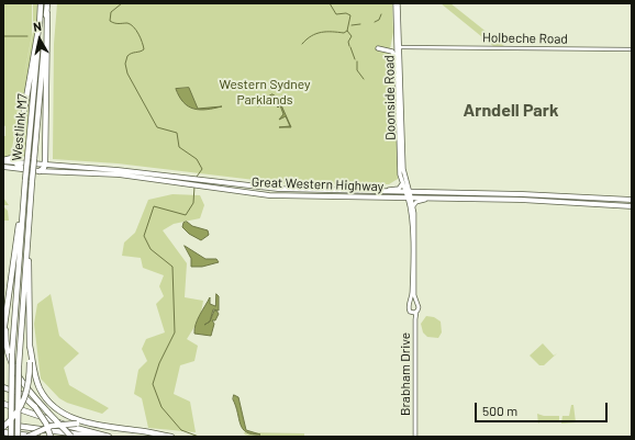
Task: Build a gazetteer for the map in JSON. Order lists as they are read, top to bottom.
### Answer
{
  "streets": {
    "highway": ["Westlink M7", "Great Western Highway"],
    "main road": ["Doonside Road", "Brabham Drive"],
    "street": ["Holbeche Road"]
  },
  "crossings": [
    ["Holbeche Road", "Doonside Road"],
    ["Doonside Road", "Great Western Highway"]
  ],
  "districts": ["Arndell Park"],
  "parks": ["Western Sydney Parklands"],
  "scale_bar": "500 m",
  "north": "top"
}
